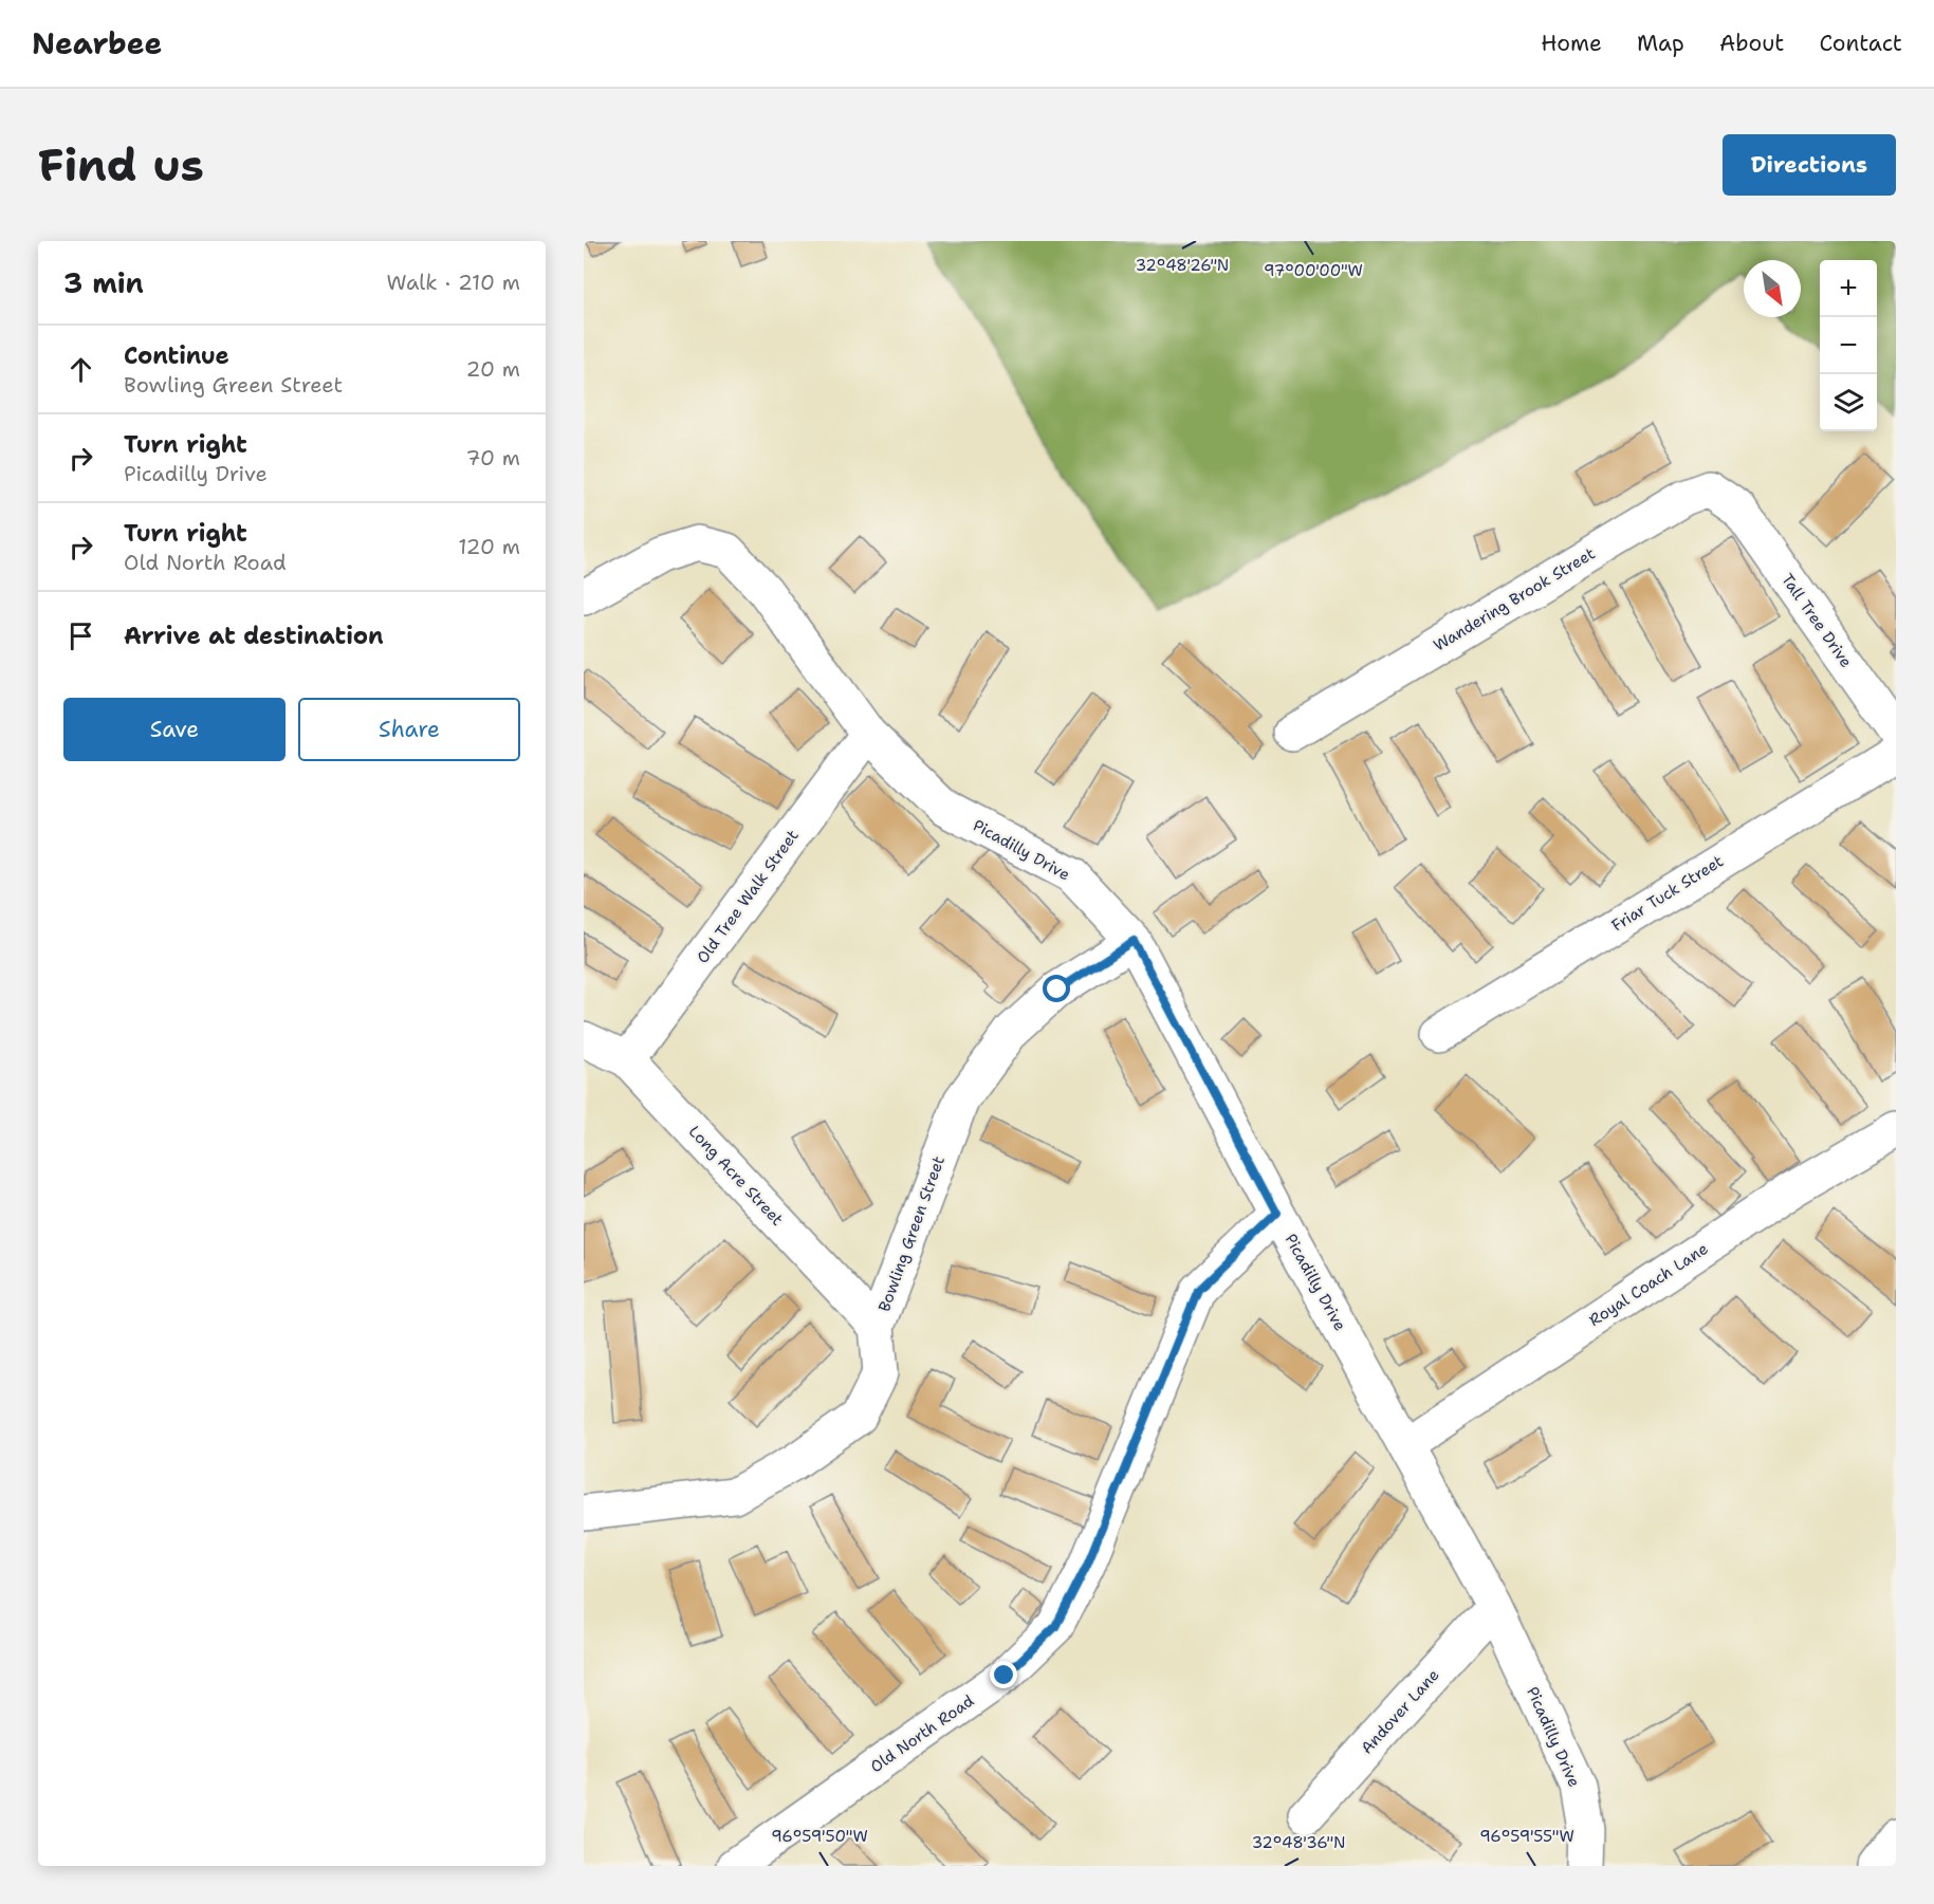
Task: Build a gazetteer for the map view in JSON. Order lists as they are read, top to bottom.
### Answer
{
  "streets": {
    "street": [
      "Wandering Brook Street",
      "Tall Tree Drive",
      "Picadilly Drive",
      "Friar Tuck Street",
      "Old Tree Walk Street",
      "Long Acre Street",
      "Bowling Green Street",
      "Royal Coach Lane",
      "Andover Lane",
      "Old North Road"
    ]
  },
  "crossings": [
    ["Wandering Brook Street", "Tall Tree Drive"],
    ["Picadilly Drive", "Old Tree Walk Street"],
    ["Picadilly Drive", "Bowling Green Street"],
    ["Picadilly Drive", "Royal Coach Lane"],
    ["Picadilly Drive", "Andover Lane"],
    ["Picadilly Drive", "Old North Road"],
    ["Old Tree Walk Street", "Long Acre Street"],
    ["Long Acre Street", "Bowling Green Street"]
  ],
  "north": "bottom right",
  "page": {
    "header": "Nearbee",
    "nav": [
      "Home",
      "Map",
      "About",
      "Contact"
    ],
    "buttons": [
      "Directions",
      ["Save", "Share"]
    ],
    "title": "Find us",
    "heading": ["3 min", "Walk · 210 m"],
    "map_buttons": ["+", "−"],
    "list": [
      ["Continue", "Bowling Green Street", "20 m"],
      ["Turn right", "Picadilly Drive", "70 m"],
      ["Turn right", "Old North Road", "120 m"],
      "Arrive at destination"
    ]
  },
  "coordinates": [
    "32°48'26\"N",
    "97°00'00\"W",
    "96°59'50\"W",
    "96°59'55\"W",
    "32°48'36\"N"
  ]
}
